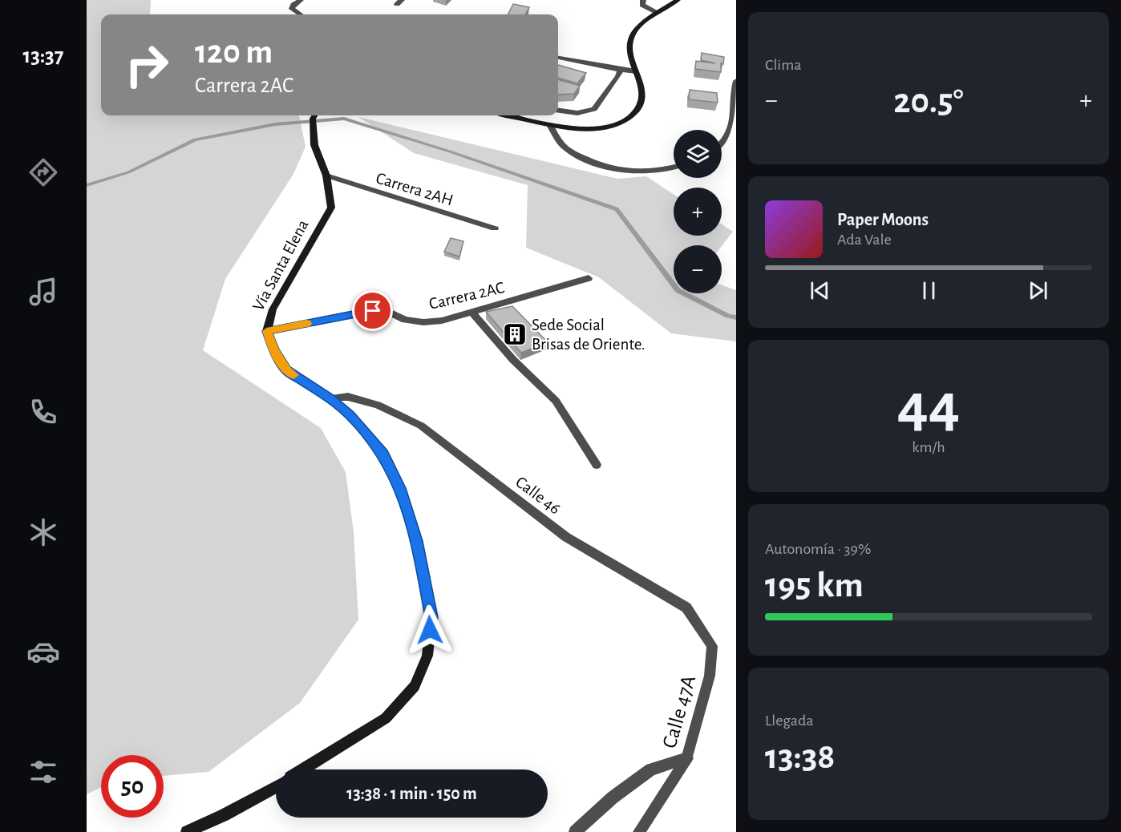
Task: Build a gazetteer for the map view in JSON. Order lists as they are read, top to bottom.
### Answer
{
  "streets": {
    "main road": ["Vía Santa Elena"],
    "street": [
      "Carrera 2AH",
      "Carrera 2AC",
      "Calle 46",
      "Calle 47A"
    ]
  },
  "crossings": [
    ["Carrera 2AH", "Vía Santa Elena"],
    ["Vía Santa Elena", "Carrera 2AC"],
    ["Vía Santa Elena", "Calle 46"],
    ["Calle 46", "Calle 47A"]
  ],
  "places": {
    "building": ["Sede Social Brisas de Oriente."]
  },
  "page": {
    "tabs": "13:37",
    "tile": [
      "Clima",
      ["44", "km/h"],
      ["Autonomía · 39%", "195 km"],
      ["Llegada", "13:38"]
    ],
    "turn": ["120 m", "Carrera 2AC"],
    "heat": ["−", "20.5°", "+"],
    "map_buttons": ["+", "−"],
    "song": ["Paper Moons", "Ada Vale"],
    "limit": "50",
    "trip": "13:38 · 1 min · 150 m"
  }
}
